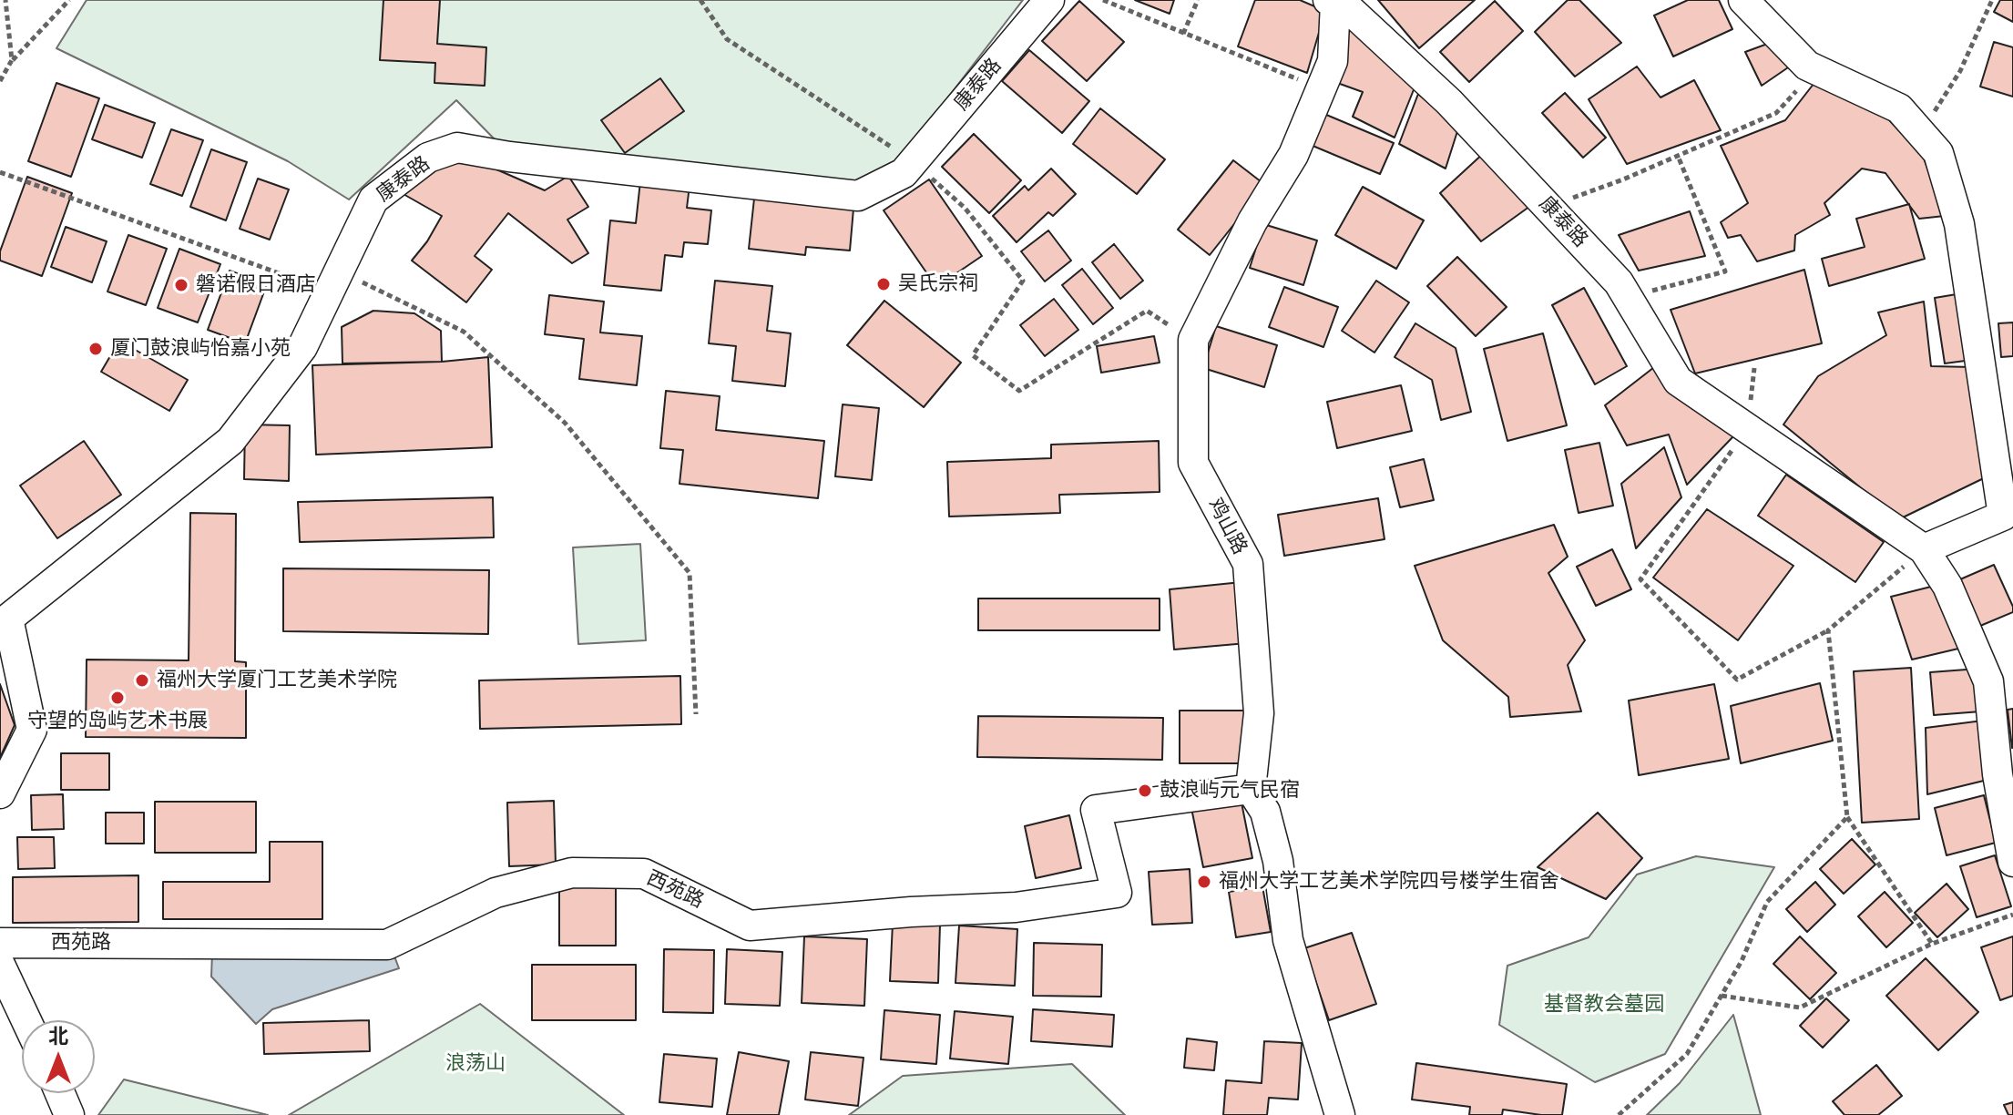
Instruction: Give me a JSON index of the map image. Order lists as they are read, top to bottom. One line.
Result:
{"streets":{"street":["康泰路","鸡山路","西苑路"]},"crossings":[["康泰路","鸡山路"],["鸡山路","西苑路"]],"parks":["基督教会墓园","浪荡山"],"places":["吴氏宗祠","磐诺假日酒店","厦门鼓浪屿怡嘉小苑","福州大学厦门工艺美术学院","守望的岛屿艺术书展","鼓浪屿元气民宿","福州大学工艺美术学院四号楼学生宿舍"],"north":"top"}
